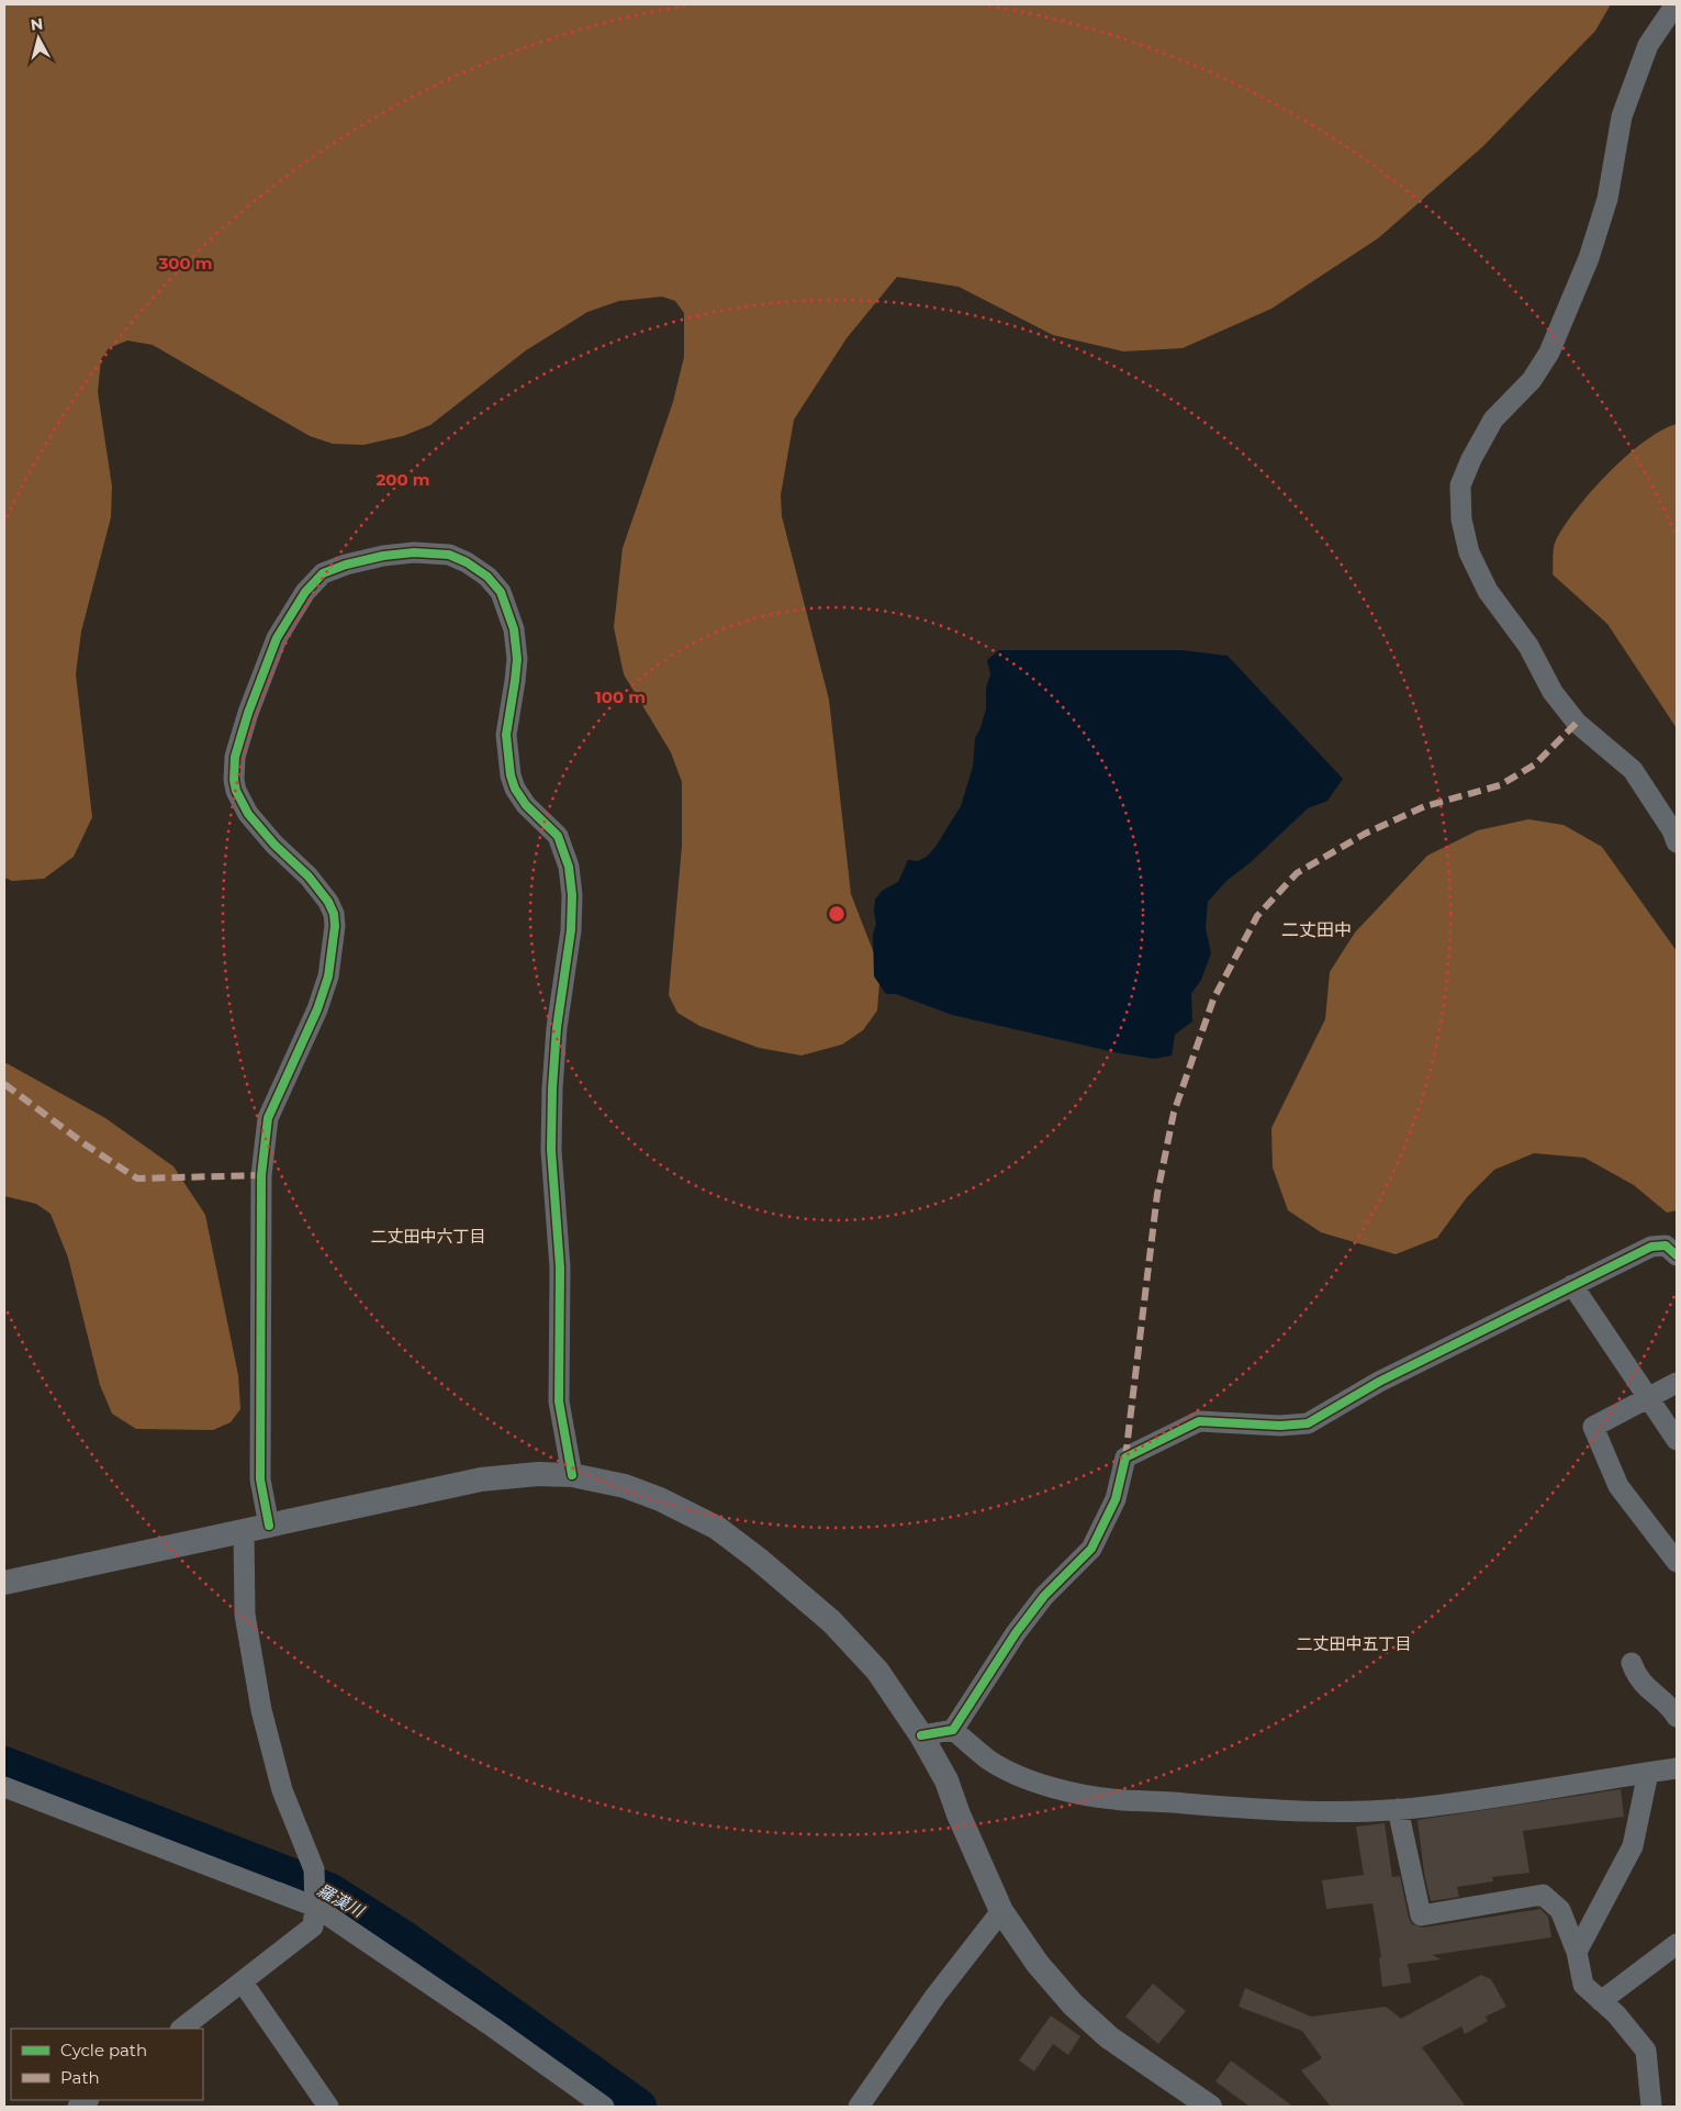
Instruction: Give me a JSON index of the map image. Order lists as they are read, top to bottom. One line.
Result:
{"districts":["二丈田中","二丈田中六丁目","二丈田中五丁目"],"water":["羅漢川"],"legend":["Cycle path","Path"],"north":"top","rings":["300 m","200 m","100 m"]}
